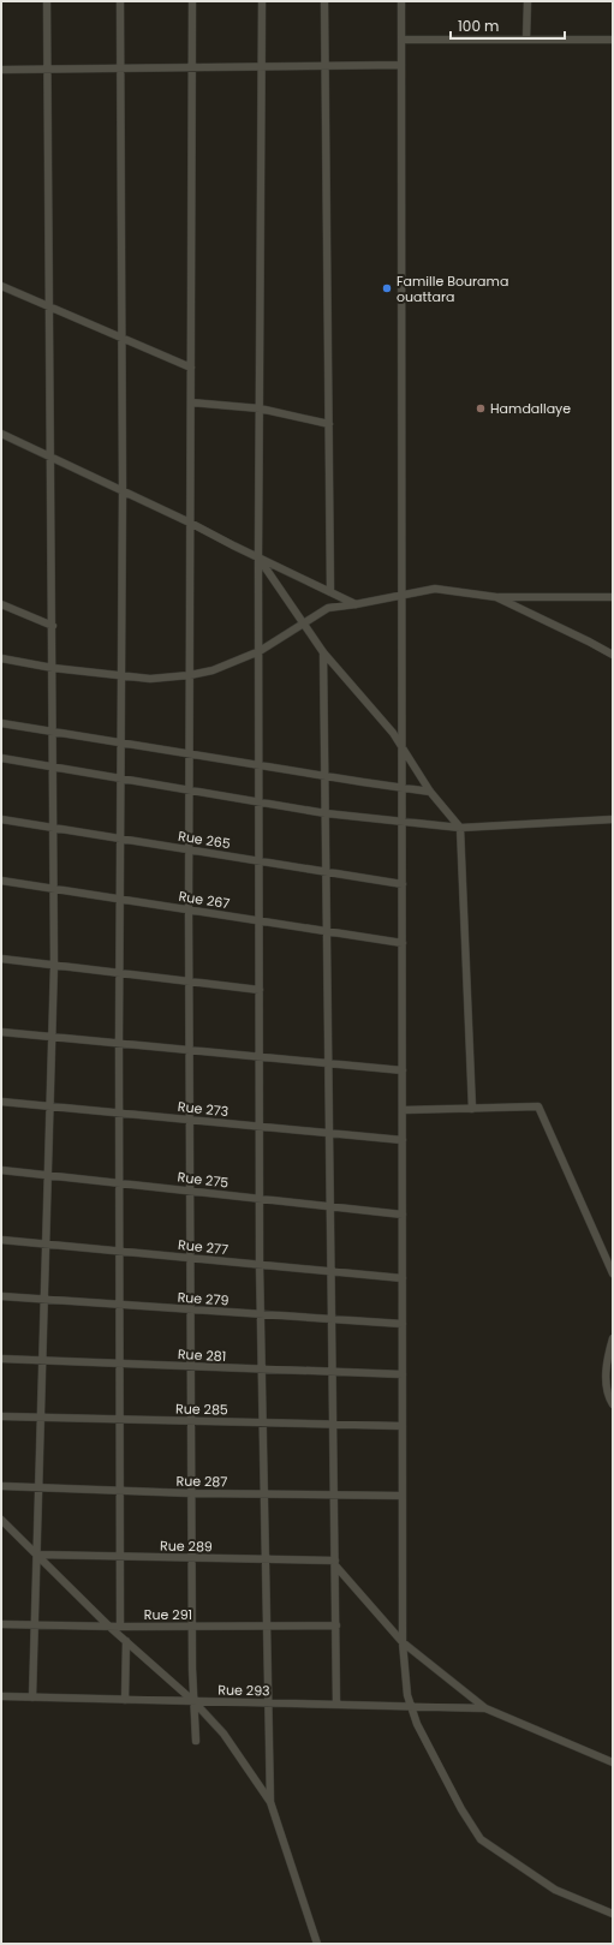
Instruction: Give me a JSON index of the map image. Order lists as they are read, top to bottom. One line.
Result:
{"streets":{"street":["Rue 265","Rue 267","Rue 273","Rue 275","Rue 277","Rue 279","Rue 281","Rue 285","Rue 287","Rue 289","Rue 291","Rue 293"]},"places":["Famille Bourama ouattara","Hamdallaye"],"scale_bar":"100 m"}
